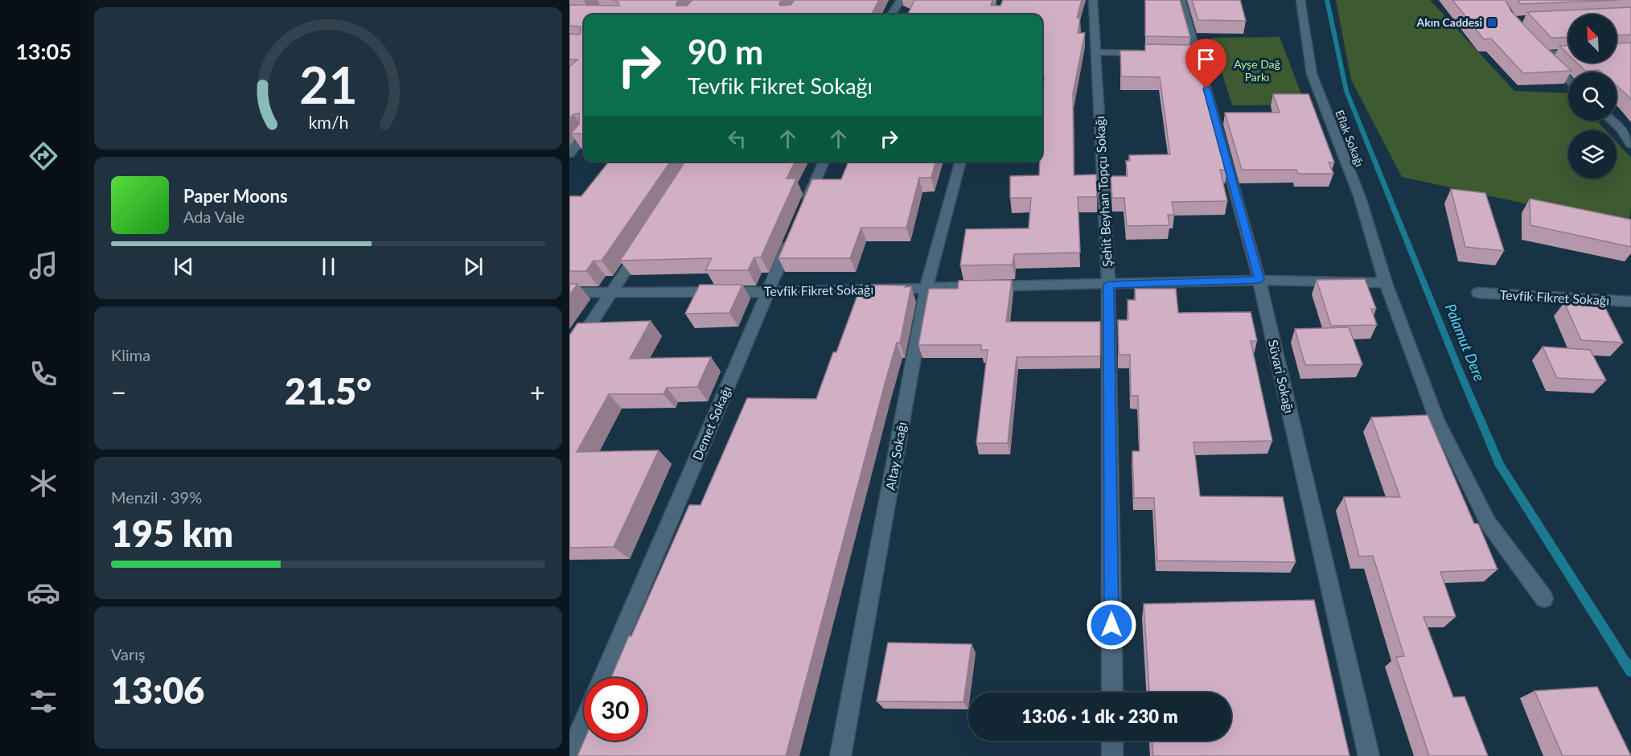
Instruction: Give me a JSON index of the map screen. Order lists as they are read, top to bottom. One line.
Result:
{"streets":{"street":["Eflak Sokağı","Şehit Beyhan Topçu Sokağı","Tevfik Fikret Sokağı","Süvari Sokağı","Demet Sokağı","Altay Sokağı"]},"crossings":[["Eflak Sokağı","Tevfik Fikret Sokağı"],["Şehit Beyhan Topçu Sokağı","Tevfik Fikret Sokağı"],["Tevfik Fikret Sokağı","Süvari Sokağı"],["Tevfik Fikret Sokağı","Demet Sokağı"],["Tevfik Fikret Sokağı","Altay Sokağı"]],"water":["Palamut Dere"],"parks":["Ayşe Dağ Parkı"],"places":{"transit":["Akın Caddesi"]},"north":"top left","page":{"tabs":"13:05","turn":["90 m","Tevfik Fikret Sokağı"],"song":["Paper Moons","Ada Vale"],"tile":["Klima",["Menzil · 39%","195 km"],["Varış","13:06"]],"heat":["−","21.5°","+"],"limit":"30","trip":"13:06 · 1 dk · 230 m","gauge":["21","km/h"]}}
